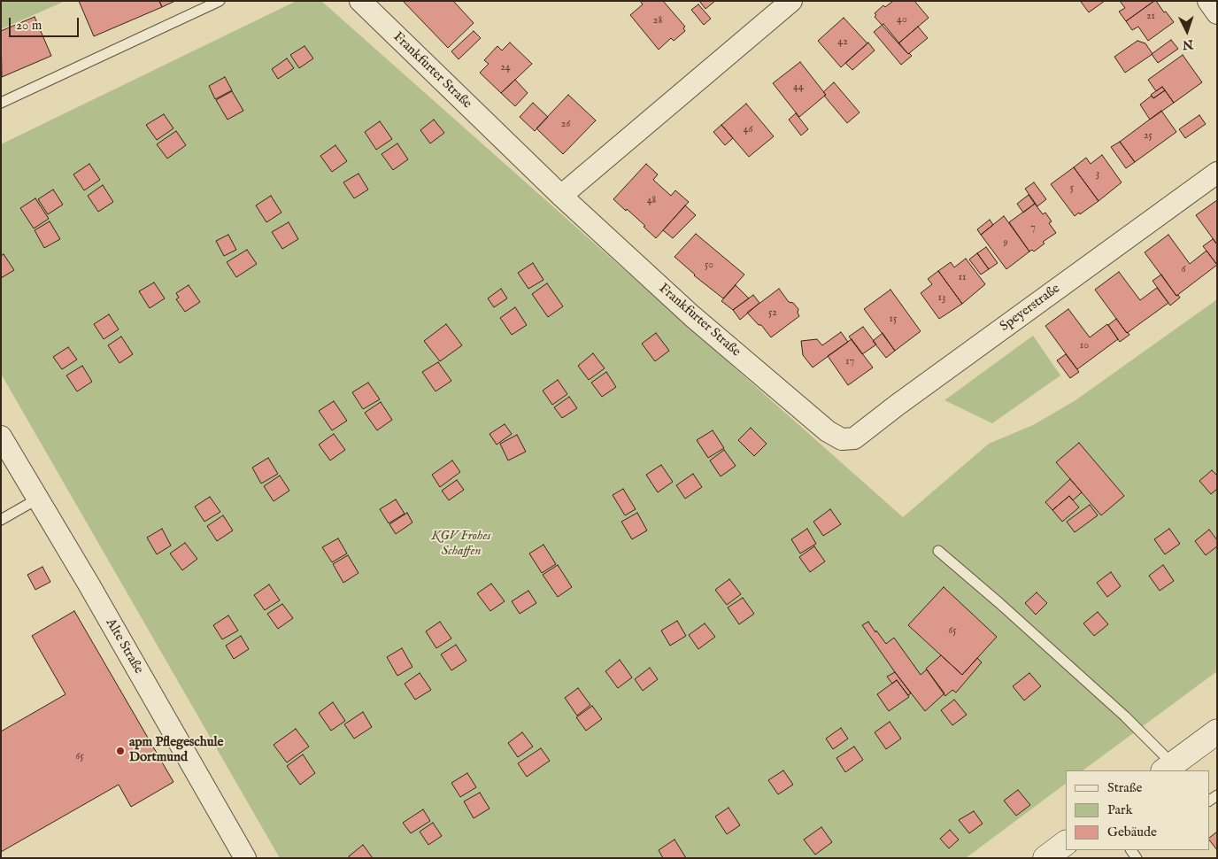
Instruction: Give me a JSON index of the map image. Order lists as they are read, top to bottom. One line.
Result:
{"streets":{"street":["Frankfurter Straße","Speyerstraße","Alte Straße"]},"crossings":[["Frankfurter Straße","Speyerstraße"]],"parks":["KGV Frohes Schaffen"],"places":["apm Pflegeschule Dortmund"],"house_numbers":["21","40","28","42","24","44","26","46","25","3","5","48","7","9","50","6","11","13","52","15","10","17","65","65"],"legend":["Straße","Park","Gebäude"],"scale_bar":"20 m","north":"bottom"}
